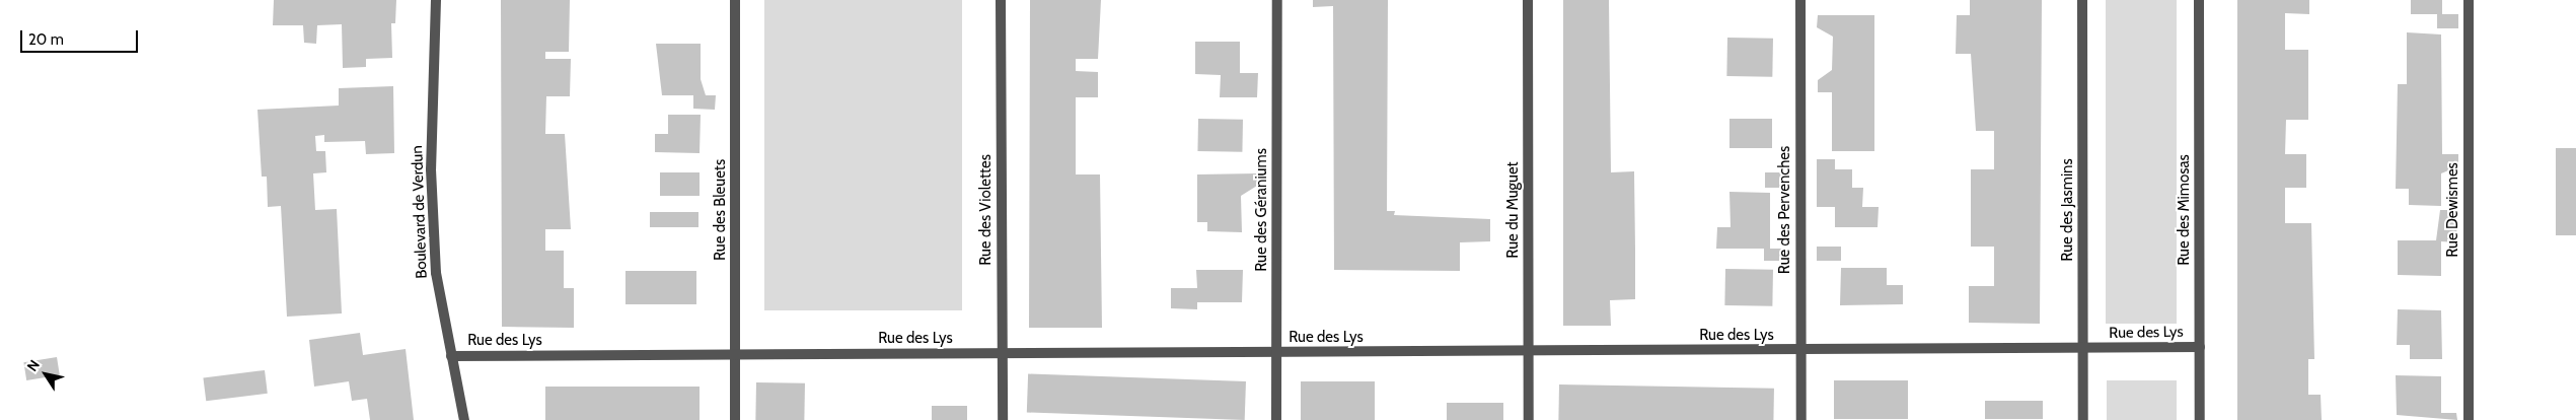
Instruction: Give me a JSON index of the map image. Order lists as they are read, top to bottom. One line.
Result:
{"streets":{"street":["Rue des Bleuets","Rue des Violettes","Rue des Géraniums","Rue du Muguet","Rue des Pervenches","Rue des Jasmins","Rue des Mimosas","Rue Dewismes","Boulevard de Verdun","Rue des Lys"]},"crossings":[["Rue des Bleuets","Rue des Lys"],["Rue des Violettes","Rue des Lys"],["Rue des Géraniums","Rue des Lys"],["Rue du Muguet","Rue des Lys"],["Rue des Pervenches","Rue des Lys"],["Rue des Jasmins","Rue des Lys"],["Rue des Mimosas","Rue des Lys"],["Boulevard de Verdun","Rue des Lys"]],"scale_bar":"20 m","north":"top left"}
